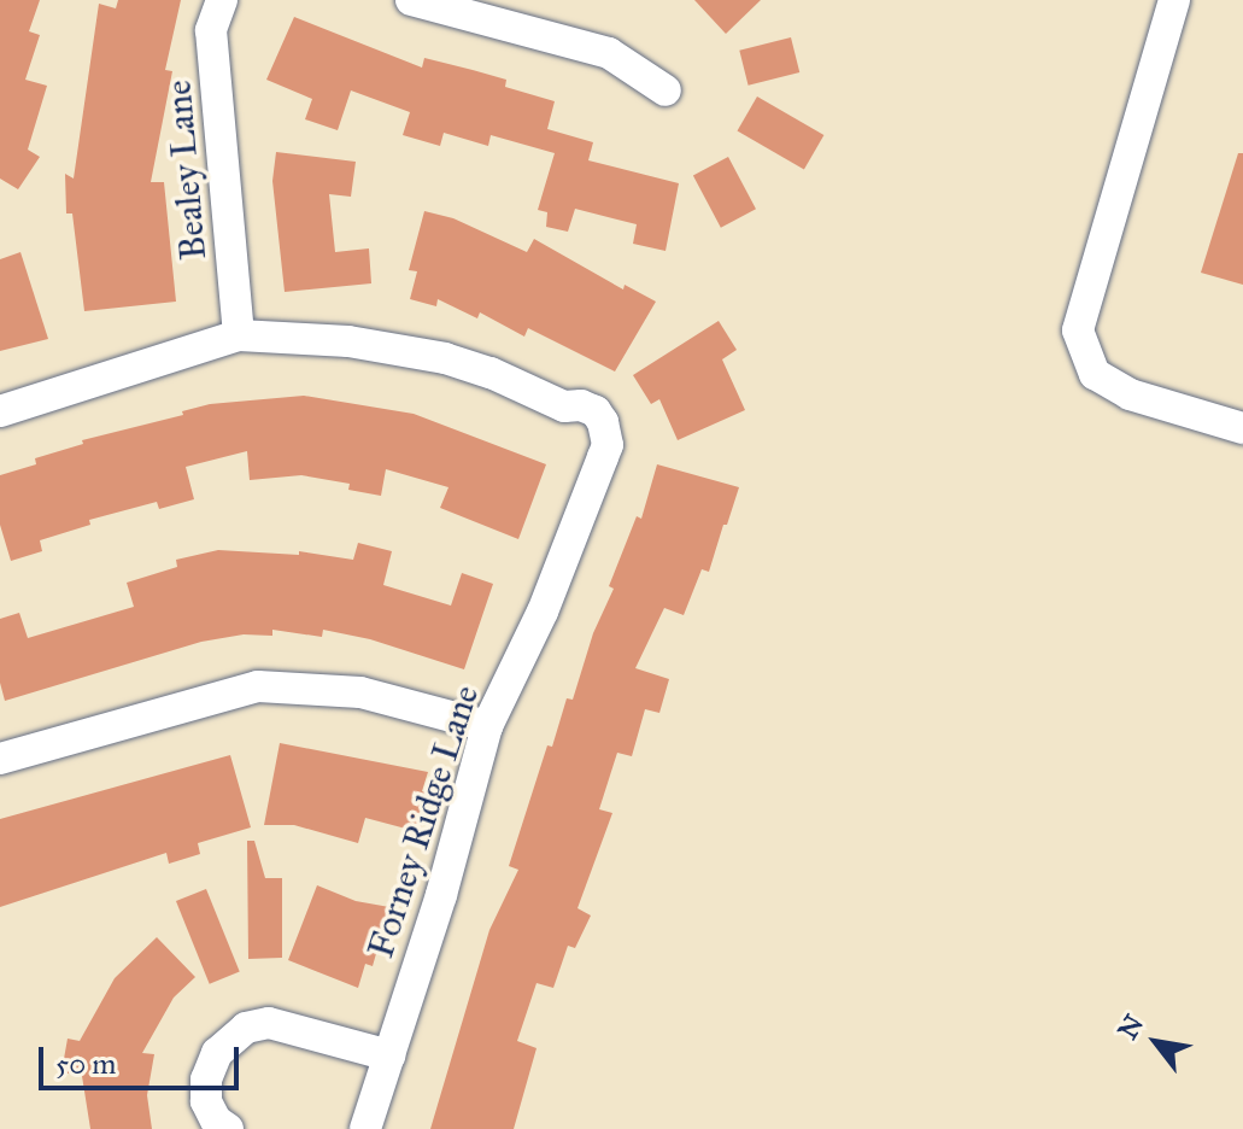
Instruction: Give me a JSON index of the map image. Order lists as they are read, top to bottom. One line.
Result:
{"streets":{"street":["Bealey Lane","Forney Ridge Lane"]},"crossings":[["Bealey Lane","Forney Ridge Lane"]],"scale_bar":"50 m","north":"top left"}
